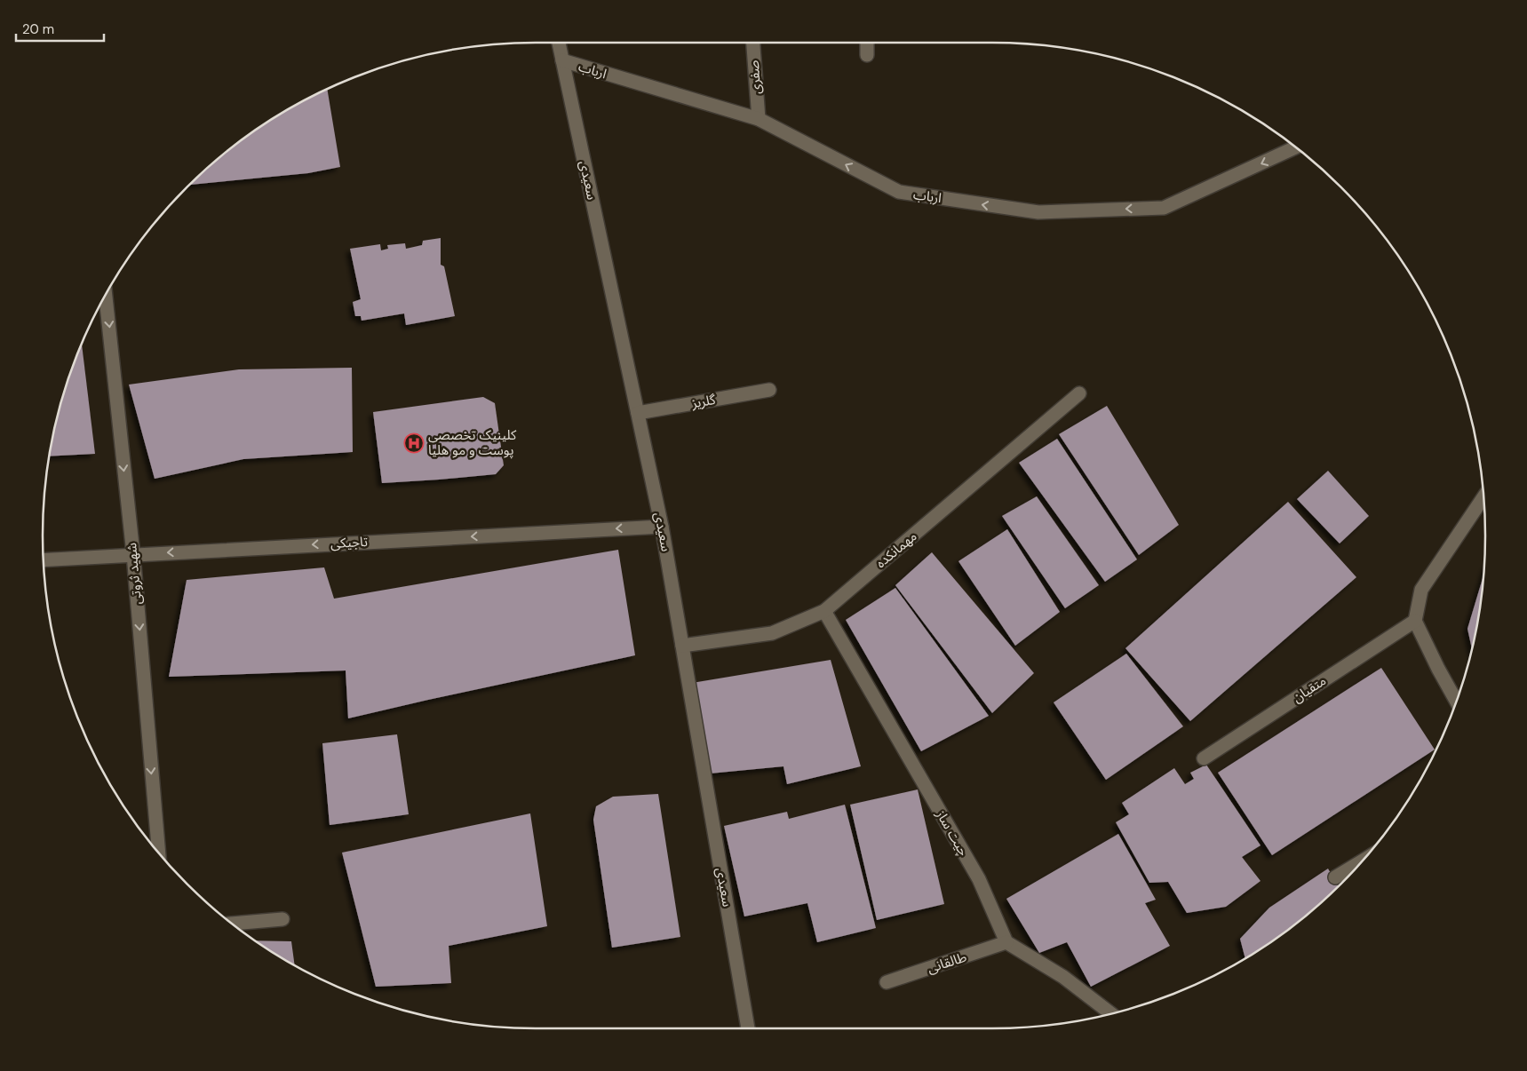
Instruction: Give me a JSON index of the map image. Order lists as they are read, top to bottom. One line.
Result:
{"streets":{"street":["ارباب","صفری","سعیدی","گلریز","تاجیکی","مهمانکده","شهید ثروتی","متقیان","چیت ساز","طالقانی"]},"crossings":[["ارباب","صفری"],["ارباب","سعیدی"],["سعیدی","گلریز"],["سعیدی","تاجیکی"],["سعیدی","مهمانکده"],["تاجیکی","شهید ثروتی"],["مهمانکده","چیت ساز"],["چیت ساز","طالقانی"]],"one_way":["ارباب","تاجیکی","شهید ثروتی"],"places":{"hospital":["کلینیک تخصصی پوست و مو هلیا"]},"scale_bar":"20 m"}
